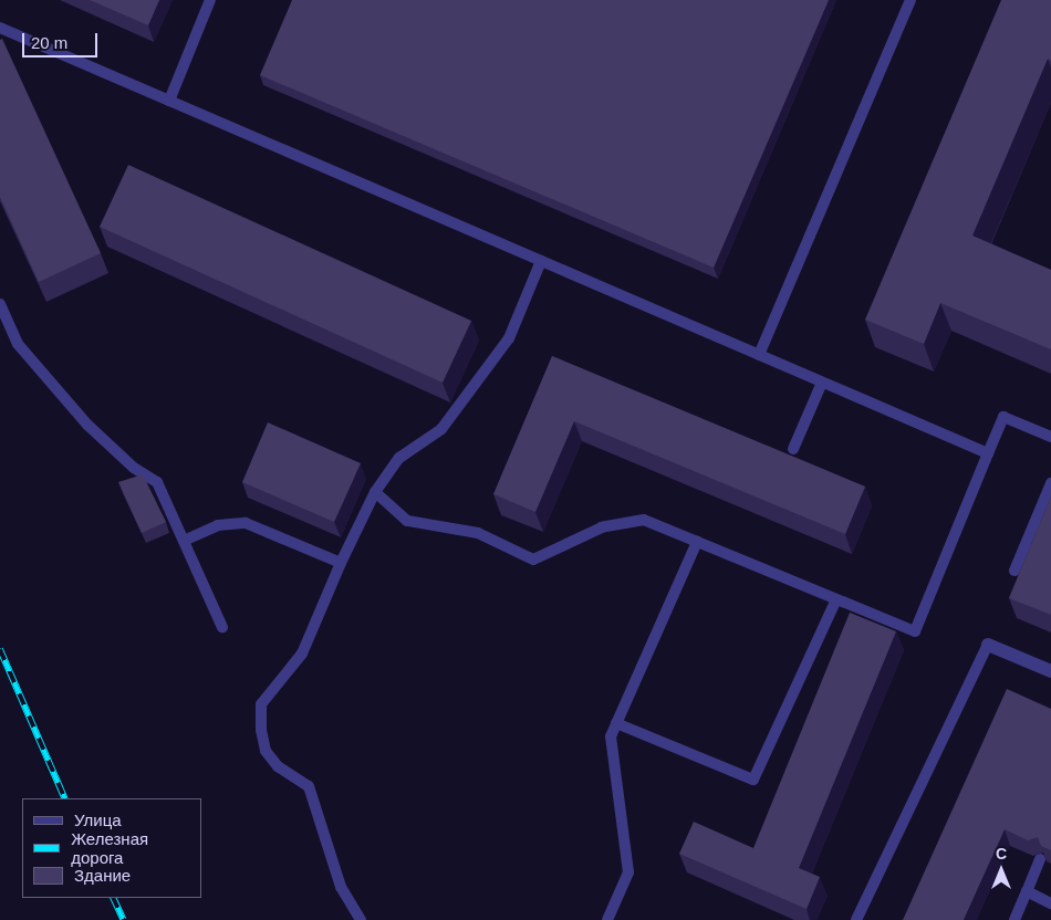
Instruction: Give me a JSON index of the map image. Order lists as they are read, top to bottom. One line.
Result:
{"legend":["Улица","Железная дорога","Здание"],"scale_bar":"20 m","north":"top"}
